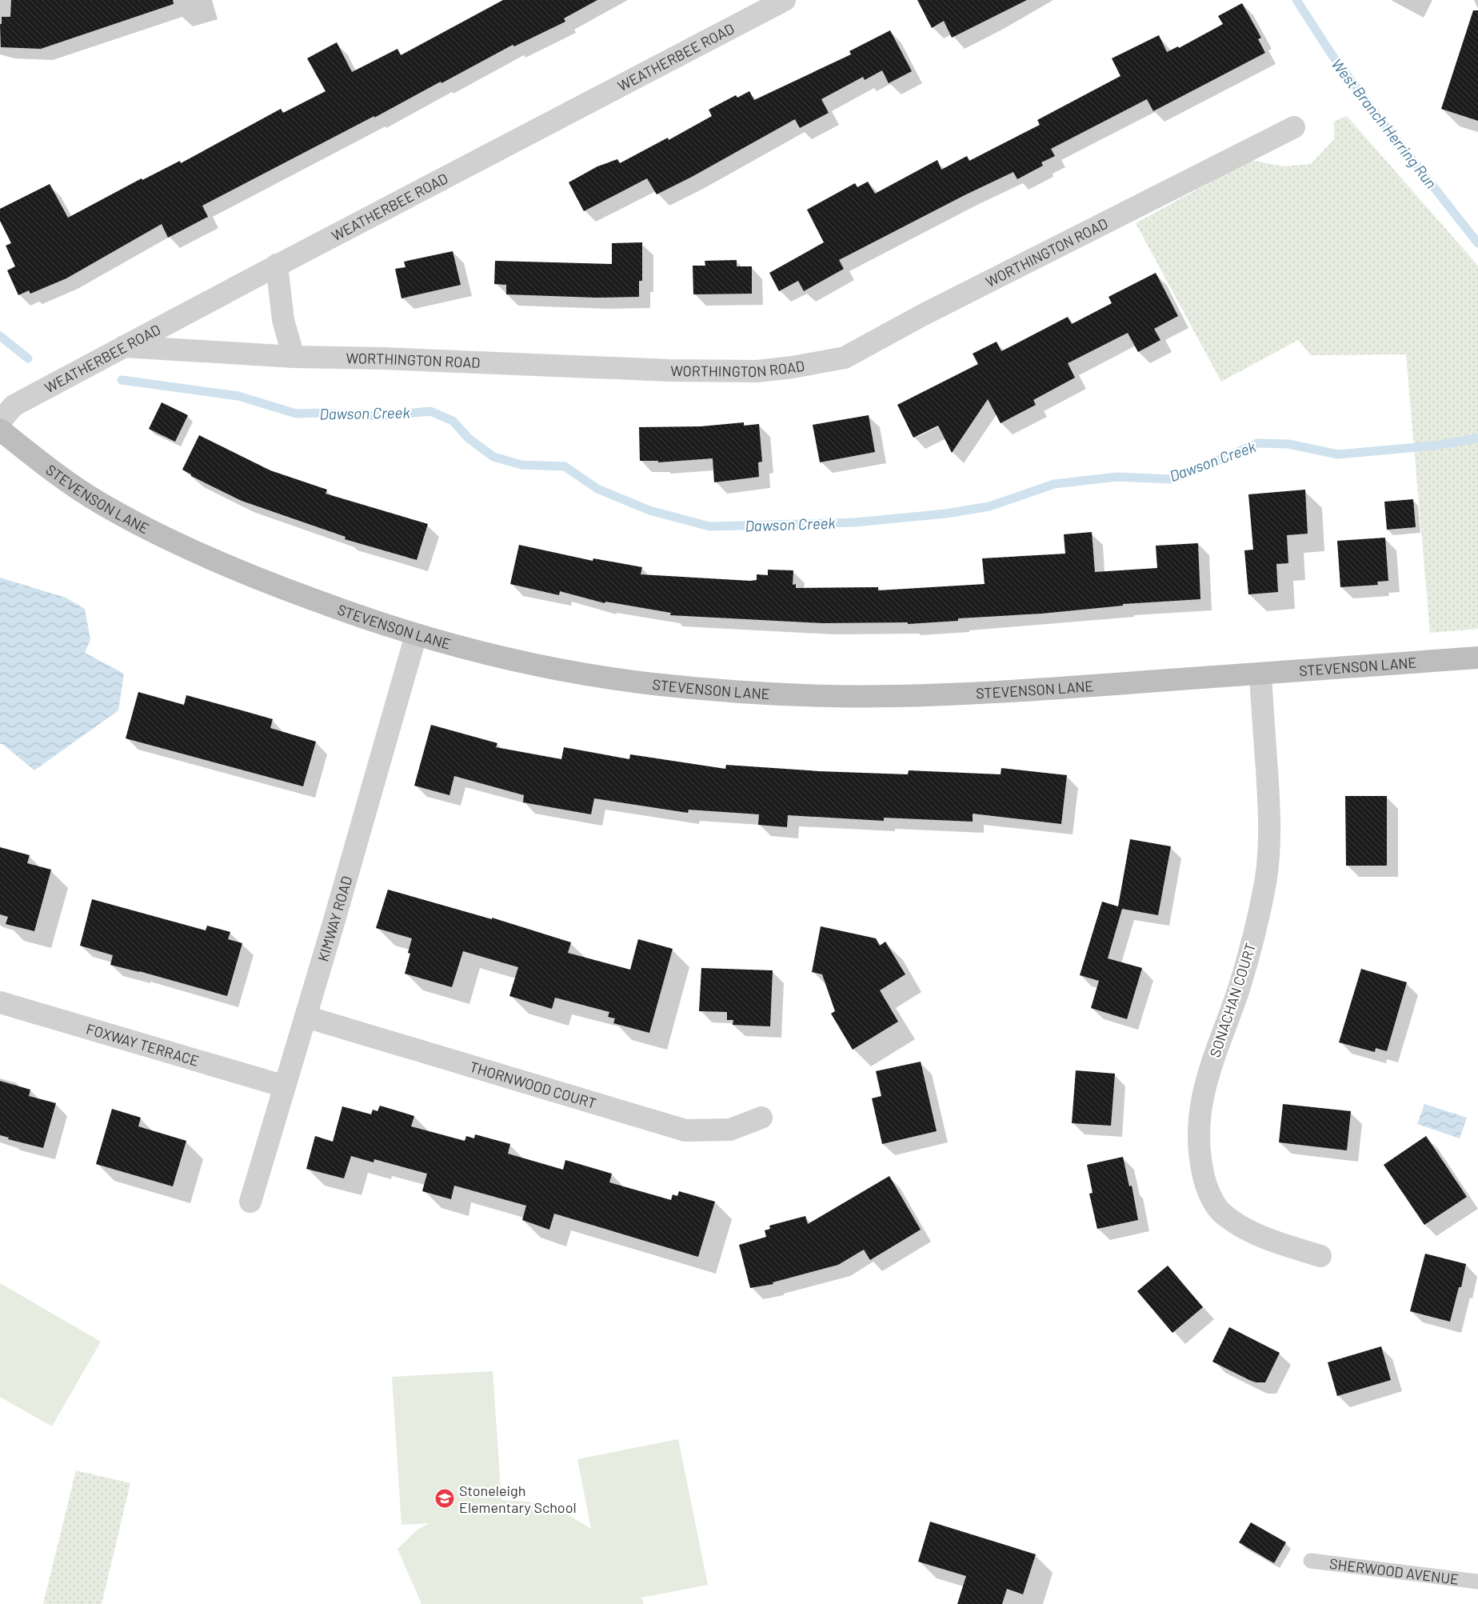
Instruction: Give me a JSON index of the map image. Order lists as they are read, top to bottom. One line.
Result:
{"streets":{"street":["WEATHERBEE ROAD","WORTHINGTON ROAD","STEVENSON LANE","KIMWAY ROAD","SONACHAN COURT","FOXWAY TERRACE","THORNWOOD COURT"],"lane":["SHERWOOD AVENUE"]},"crossings":[["WEATHERBEE ROAD","WORTHINGTON ROAD"],["STEVENSON LANE","KIMWAY ROAD"],["STEVENSON LANE","SONACHAN COURT"],["KIMWAY ROAD","FOXWAY TERRACE"],["KIMWAY ROAD","THORNWOOD COURT"]],"water":["West Branch Herring Run","Dawson Creek"],"places":{"school or university":["Stoneleigh Elementary School"]}}
